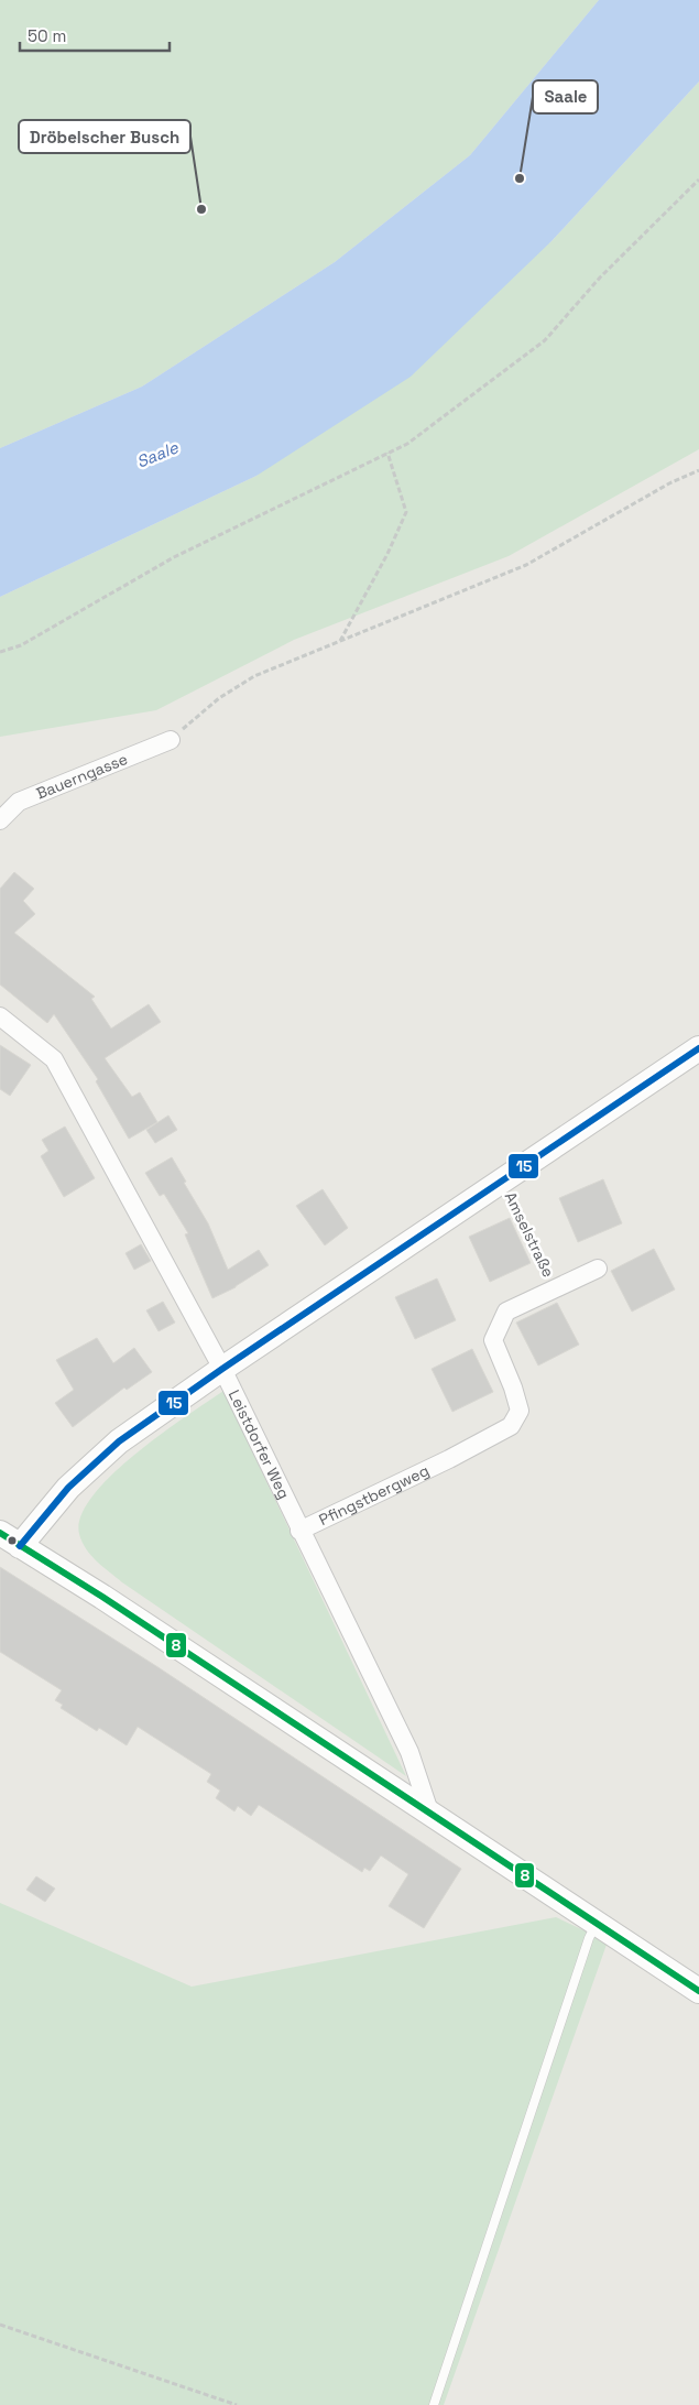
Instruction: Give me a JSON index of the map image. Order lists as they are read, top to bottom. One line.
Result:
{"streets":{"street":["Bauerngasse","Amselstraße","Leistdorfer Weg","Pfingstbergweg"]},"crossings":[["Amselstraße","Pfingstbergweg"],["Leistdorfer Weg","Pfingstbergweg"]],"water":["Saale"],"places":["Saale","Dröbelscher Busch"],"lines":["transit line 15","transit line 8"],"scale_bar":"50 m"}
